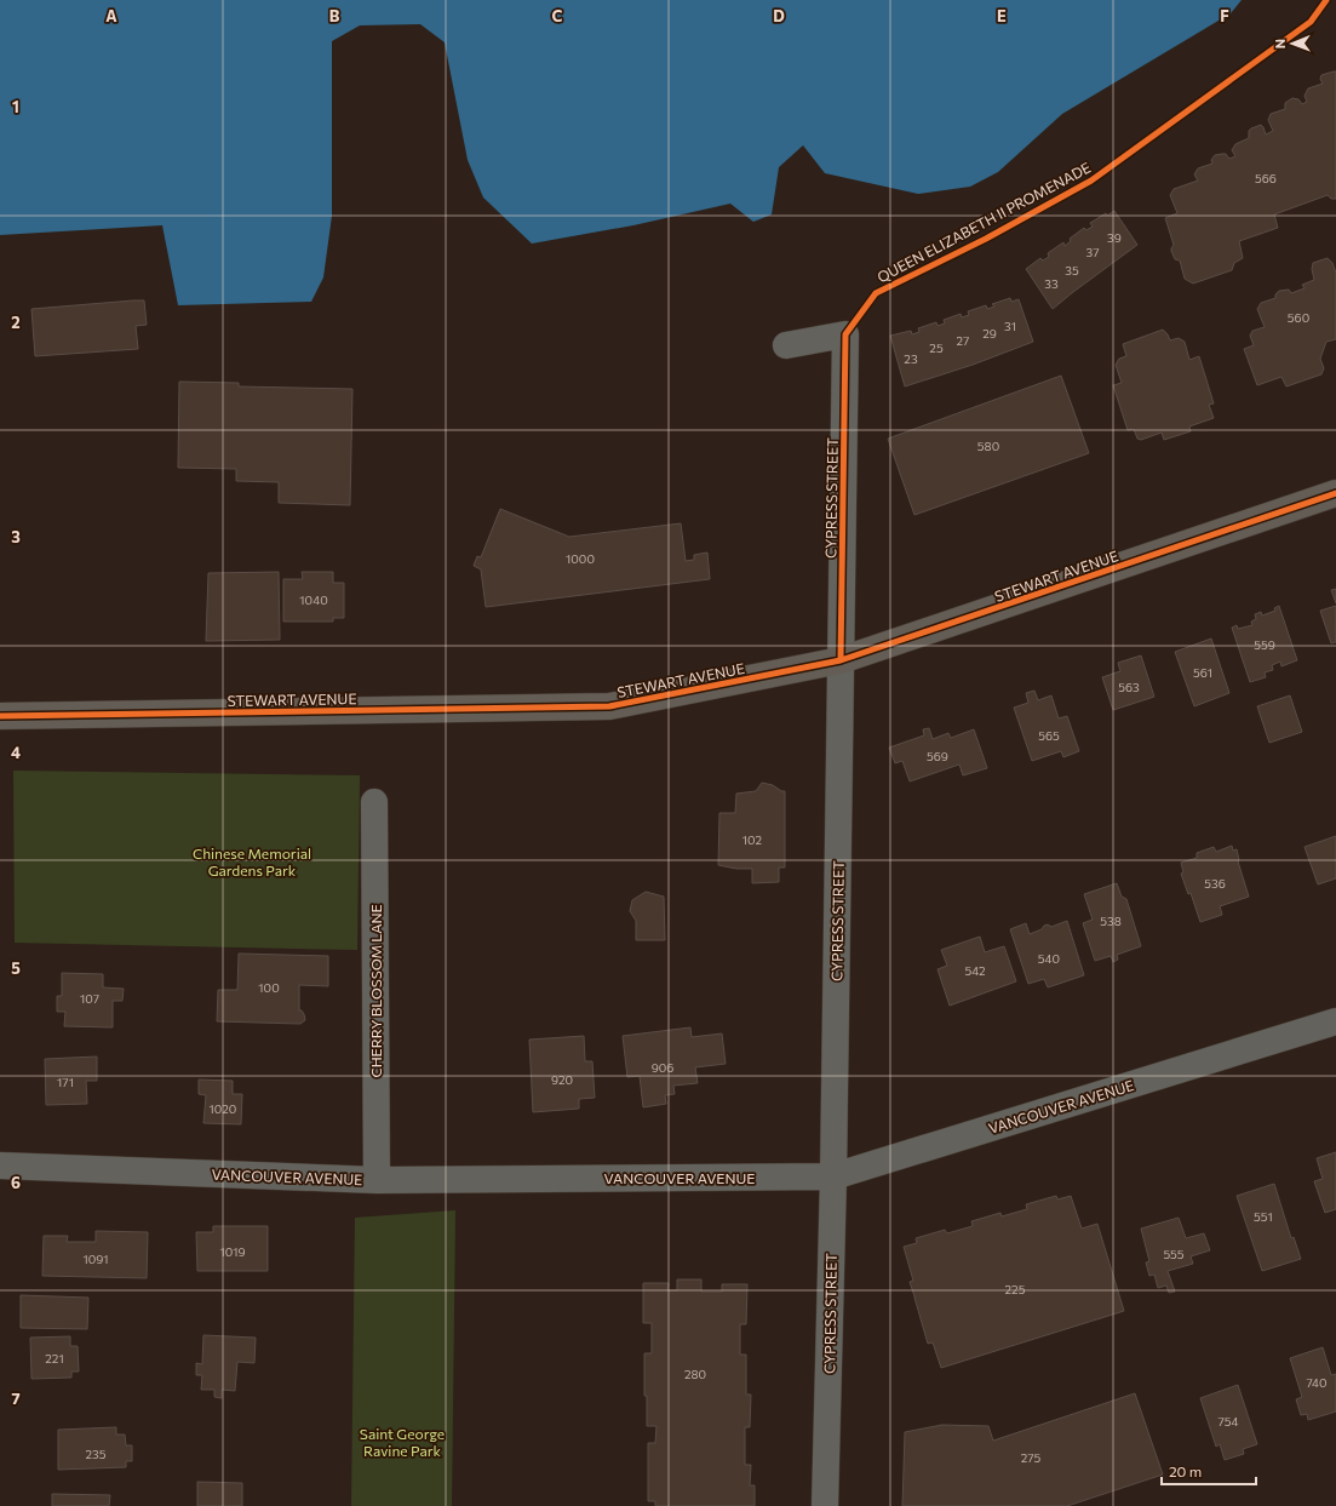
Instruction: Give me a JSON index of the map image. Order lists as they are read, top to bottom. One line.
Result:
{"streets":{"highway":["STEWART AVENUE"],"street":["CYPRESS STREET","CHERRY BLOSSOM LANE","VANCOUVER AVENUE"],"cycle path":["QUEEN ELIZABETH II PROMENADE"]},"crossings":[["CYPRESS STREET","STEWART AVENUE"],["CYPRESS STREET","VANCOUVER AVENUE"],["CHERRY BLOSSOM LANE","VANCOUVER AVENUE"]],"parks":["Chinese Memorial Gardens Park","Saint George Ravine Park"],"house_numbers":["566","39","37","35","33","560","31","29","27","25","23","580","1000","1040","559","561","563","565","569","102","536","538","540","542","100","107","906","920","171","1020","551","1019","555","1091","225","221","280","740","754","235","275"],"scale_bar":"20 m","north":"left","grid":{"columns":["A","B","C","D","E","F"],"rows":["1","2","3","4","5","6","7"]}}
